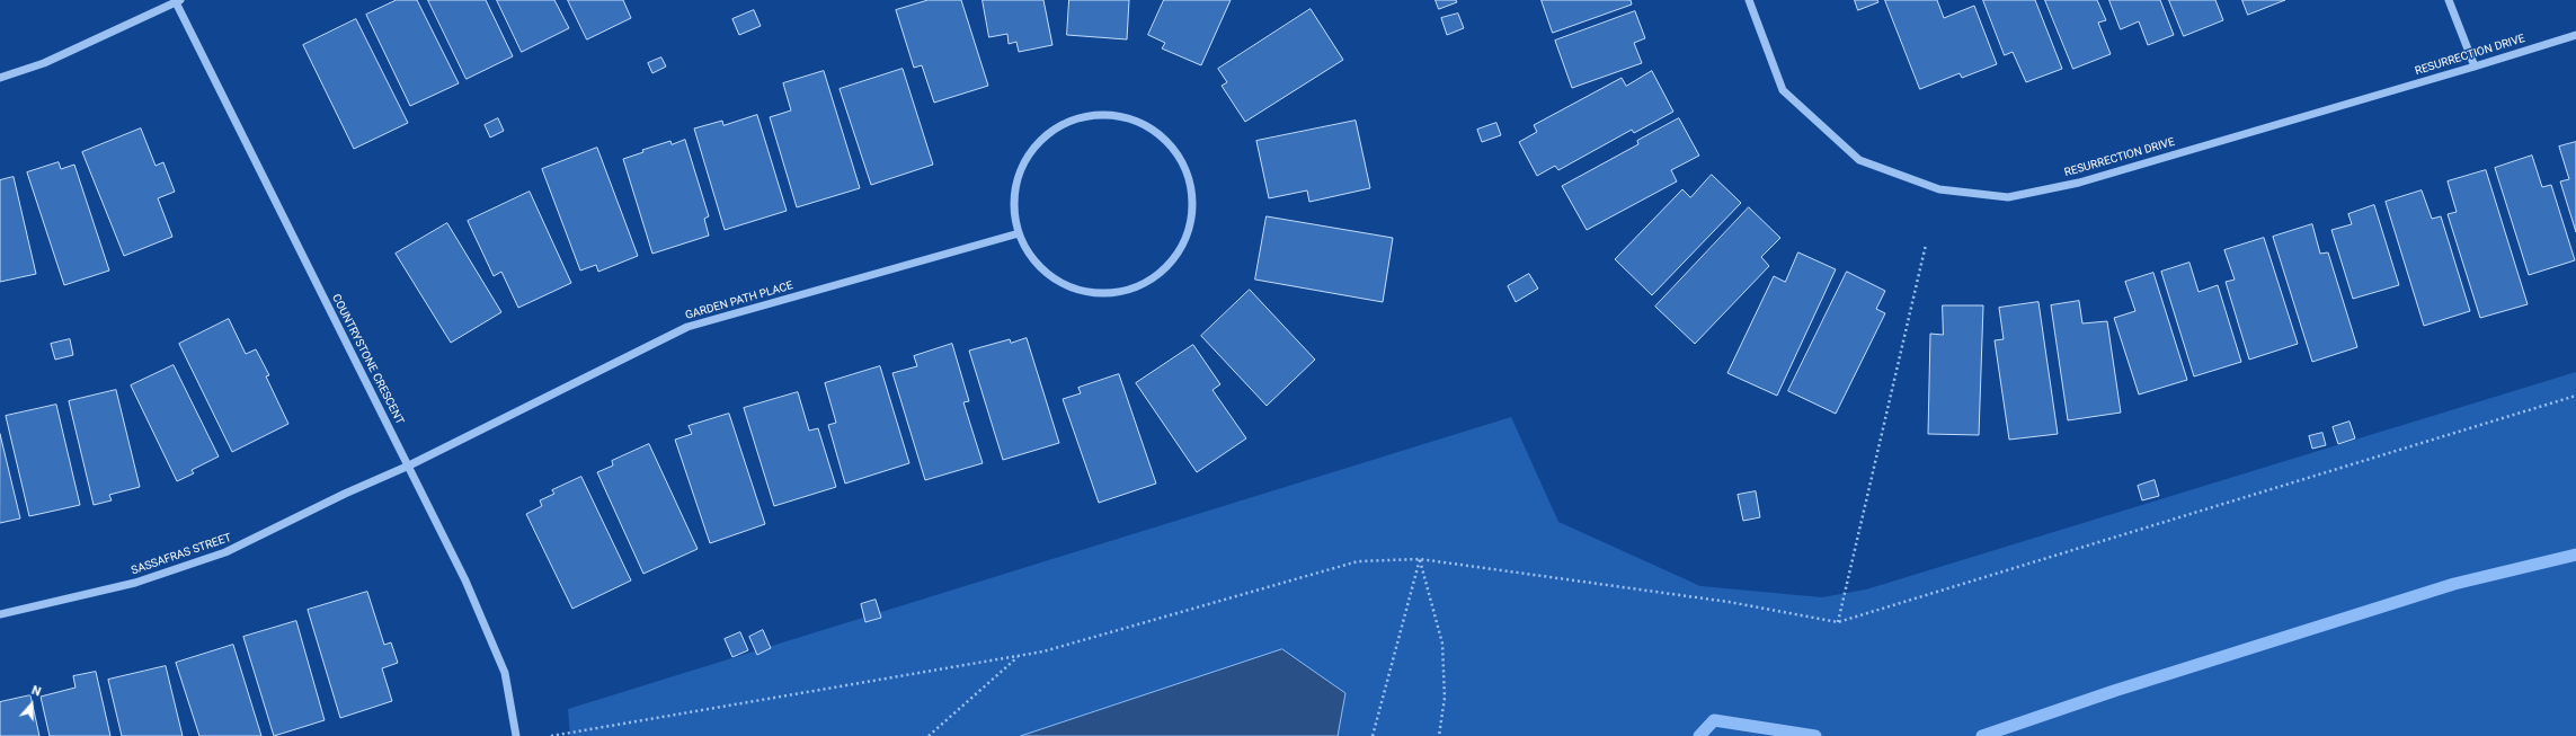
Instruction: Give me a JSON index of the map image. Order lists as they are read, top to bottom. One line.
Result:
{"streets":{"street":["RESURRECTION DRIVE","GARDEN PATH PLACE","COUNTRYSTONE CRESCENT","SASSAFRAS STREET"]},"crossings":[["GARDEN PATH PLACE","COUNTRYSTONE CRESCENT"],["GARDEN PATH PLACE","SASSAFRAS STREET"],["COUNTRYSTONE CRESCENT","SASSAFRAS STREET"]],"north":"top"}
